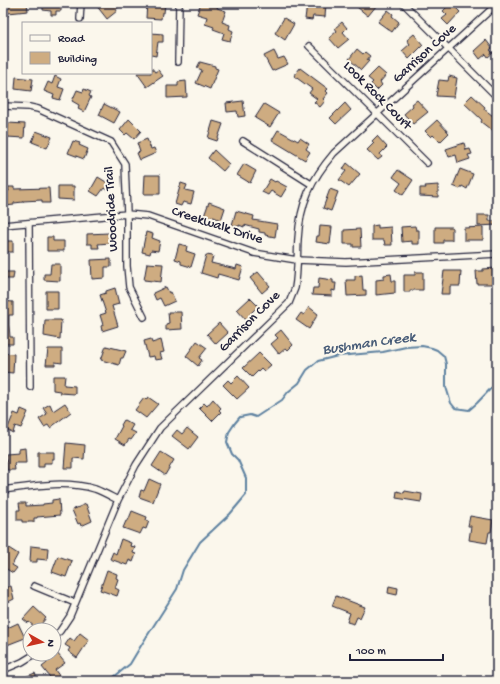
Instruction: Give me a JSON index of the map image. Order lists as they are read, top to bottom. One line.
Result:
{"streets":{"street":["Garrison Cove","Look Rock Court","Woodride Trail","Creekwalk Drive"]},"crossings":[["Garrison Cove","Look Rock Court"],["Garrison Cove","Creekwalk Drive"],["Woodride Trail","Creekwalk Drive"]],"water":["Bushman Creek"],"legend":["Road","Building"],"scale_bar":"100 m","north":"right"}
